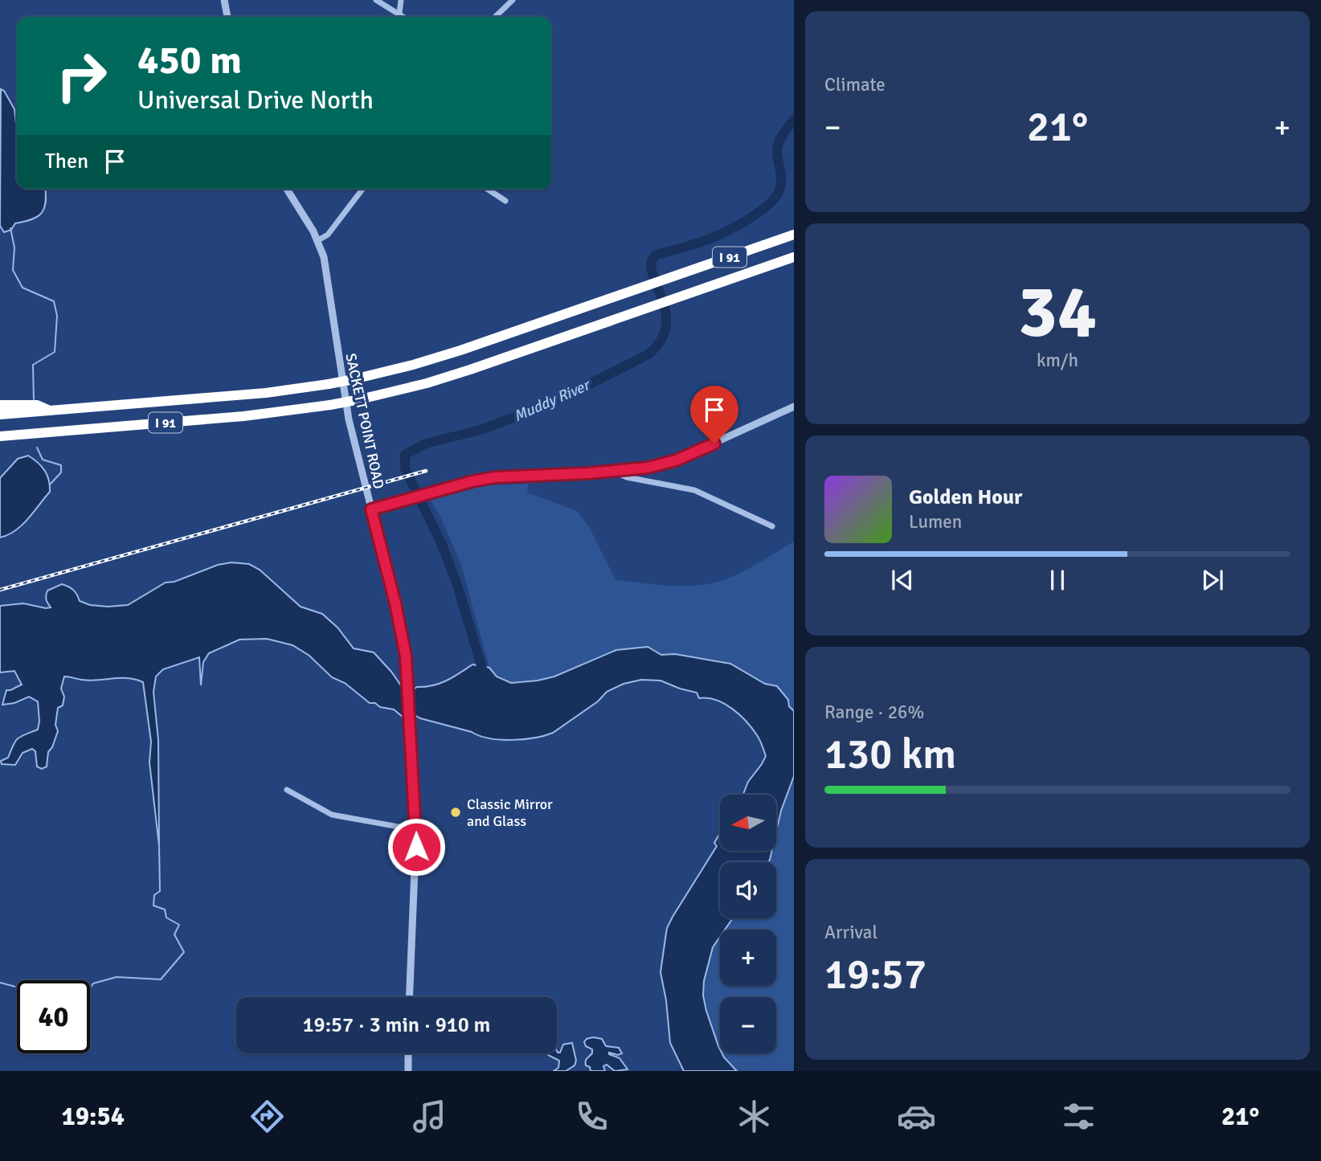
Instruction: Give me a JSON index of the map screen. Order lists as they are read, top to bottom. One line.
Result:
{"streets":{"highway":["I 91"],"street":["SACKETT POINT ROAD"]},"water":["Muddy River"],"places":["Classic Mirror and Glass"],"north":"left","page":{"tile":["Climate",["34","km/h"],["Range · 26%","130 km"],["Arrival","19:57"]],"turn":["450 m","Universal Drive North"],"heat":["−","21°","+"],"then":"Then","song":["Golden Hour","Lumen"],"map_buttons":["+","−"],"limit":"40","trip":"19:57 · 3 min · 910 m","tabs":["19:54","21°"]}}
